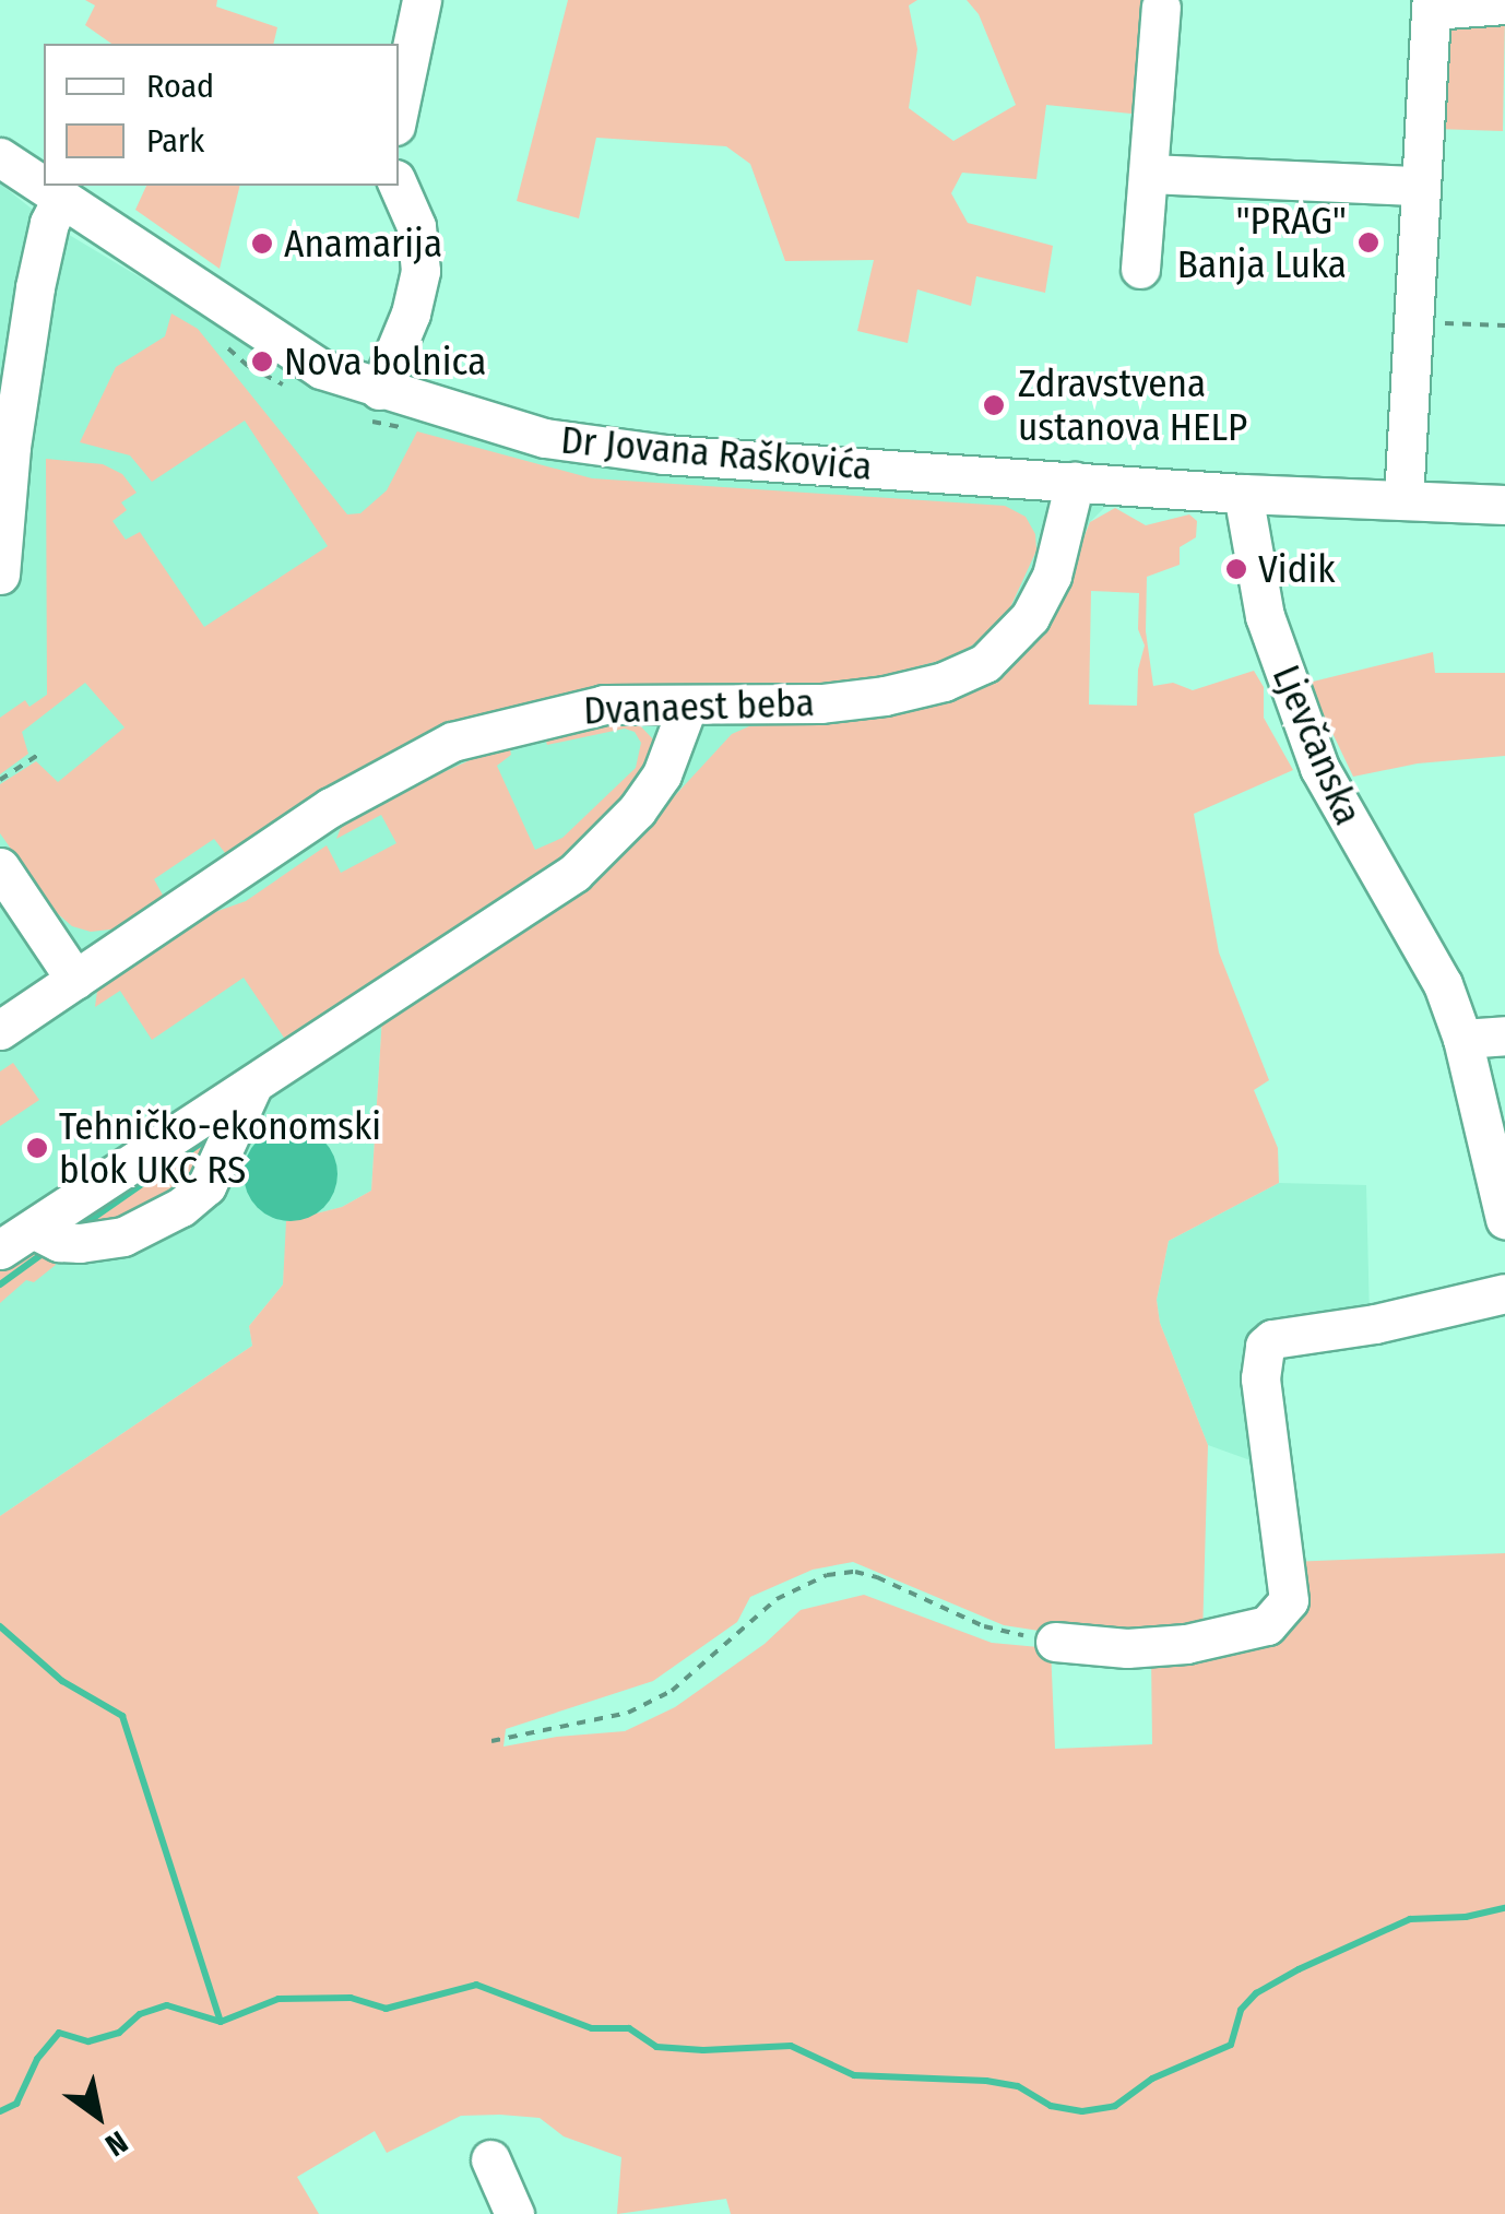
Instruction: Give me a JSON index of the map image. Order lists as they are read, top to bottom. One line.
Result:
{"streets":{"street":["Dr Jovana Raškovića","Dvanaest beba","Ljevčanska"]},"crossings":[["Dr Jovana Raškovića","Dvanaest beba"],["Dr Jovana Raškovića","Ljevčanska"]],"places":["\"PRAG\" Banja Luka","Anamarija","Nova bolnica","Zdravstvena ustanova HELP","Vidik","Tehničko-ekonomski blok UKC RS"],"legend":["Road","Park"],"north":"bottom right"}
